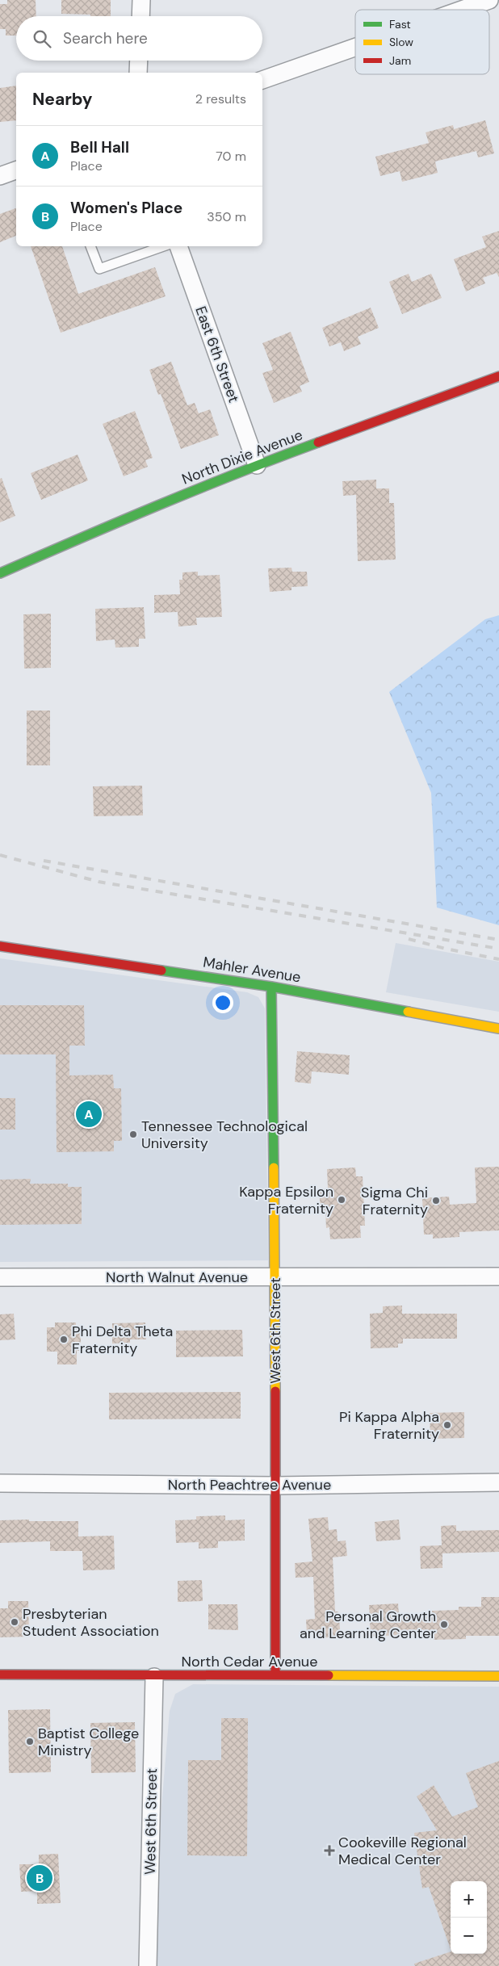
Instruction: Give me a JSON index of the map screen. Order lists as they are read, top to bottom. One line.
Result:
{"streets":{"street":["East 6th Street","North Dixie Avenue","Mahler Avenue","North Walnut Avenue","West 6th Street","North Peachtree Avenue","North Cedar Avenue"]},"crossings":[["East 6th Street","North Dixie Avenue"],["Mahler Avenue","West 6th Street"],["North Walnut Avenue","West 6th Street"],["West 6th Street","North Peachtree Avenue"],["West 6th Street","North Cedar Avenue"]],"places":{"other":["Tennessee Technological University","Kappa Epsilon Fraternity","Sigma Chi Fraternity","Phi Delta Theta Fraternity","Pi Kappa Alpha Fraternity","Presbyterian Student Association","Personal Growth and Learning Center","Baptist College Ministry"],"health":["Cookeville Regional Medical Center"]},"legend":["Fast","Slow","Jam"],"page":{"search":"Search here","heading":["Nearby","2 results"],"list":[{"mark":"A","name":"Bell Hall","note":"Place","value":"70 m"},{"mark":"B","name":"Women's Place","note":"Place","value":"350 m"}],"pins":["A","B"],"map_buttons":["+","−"]}}
